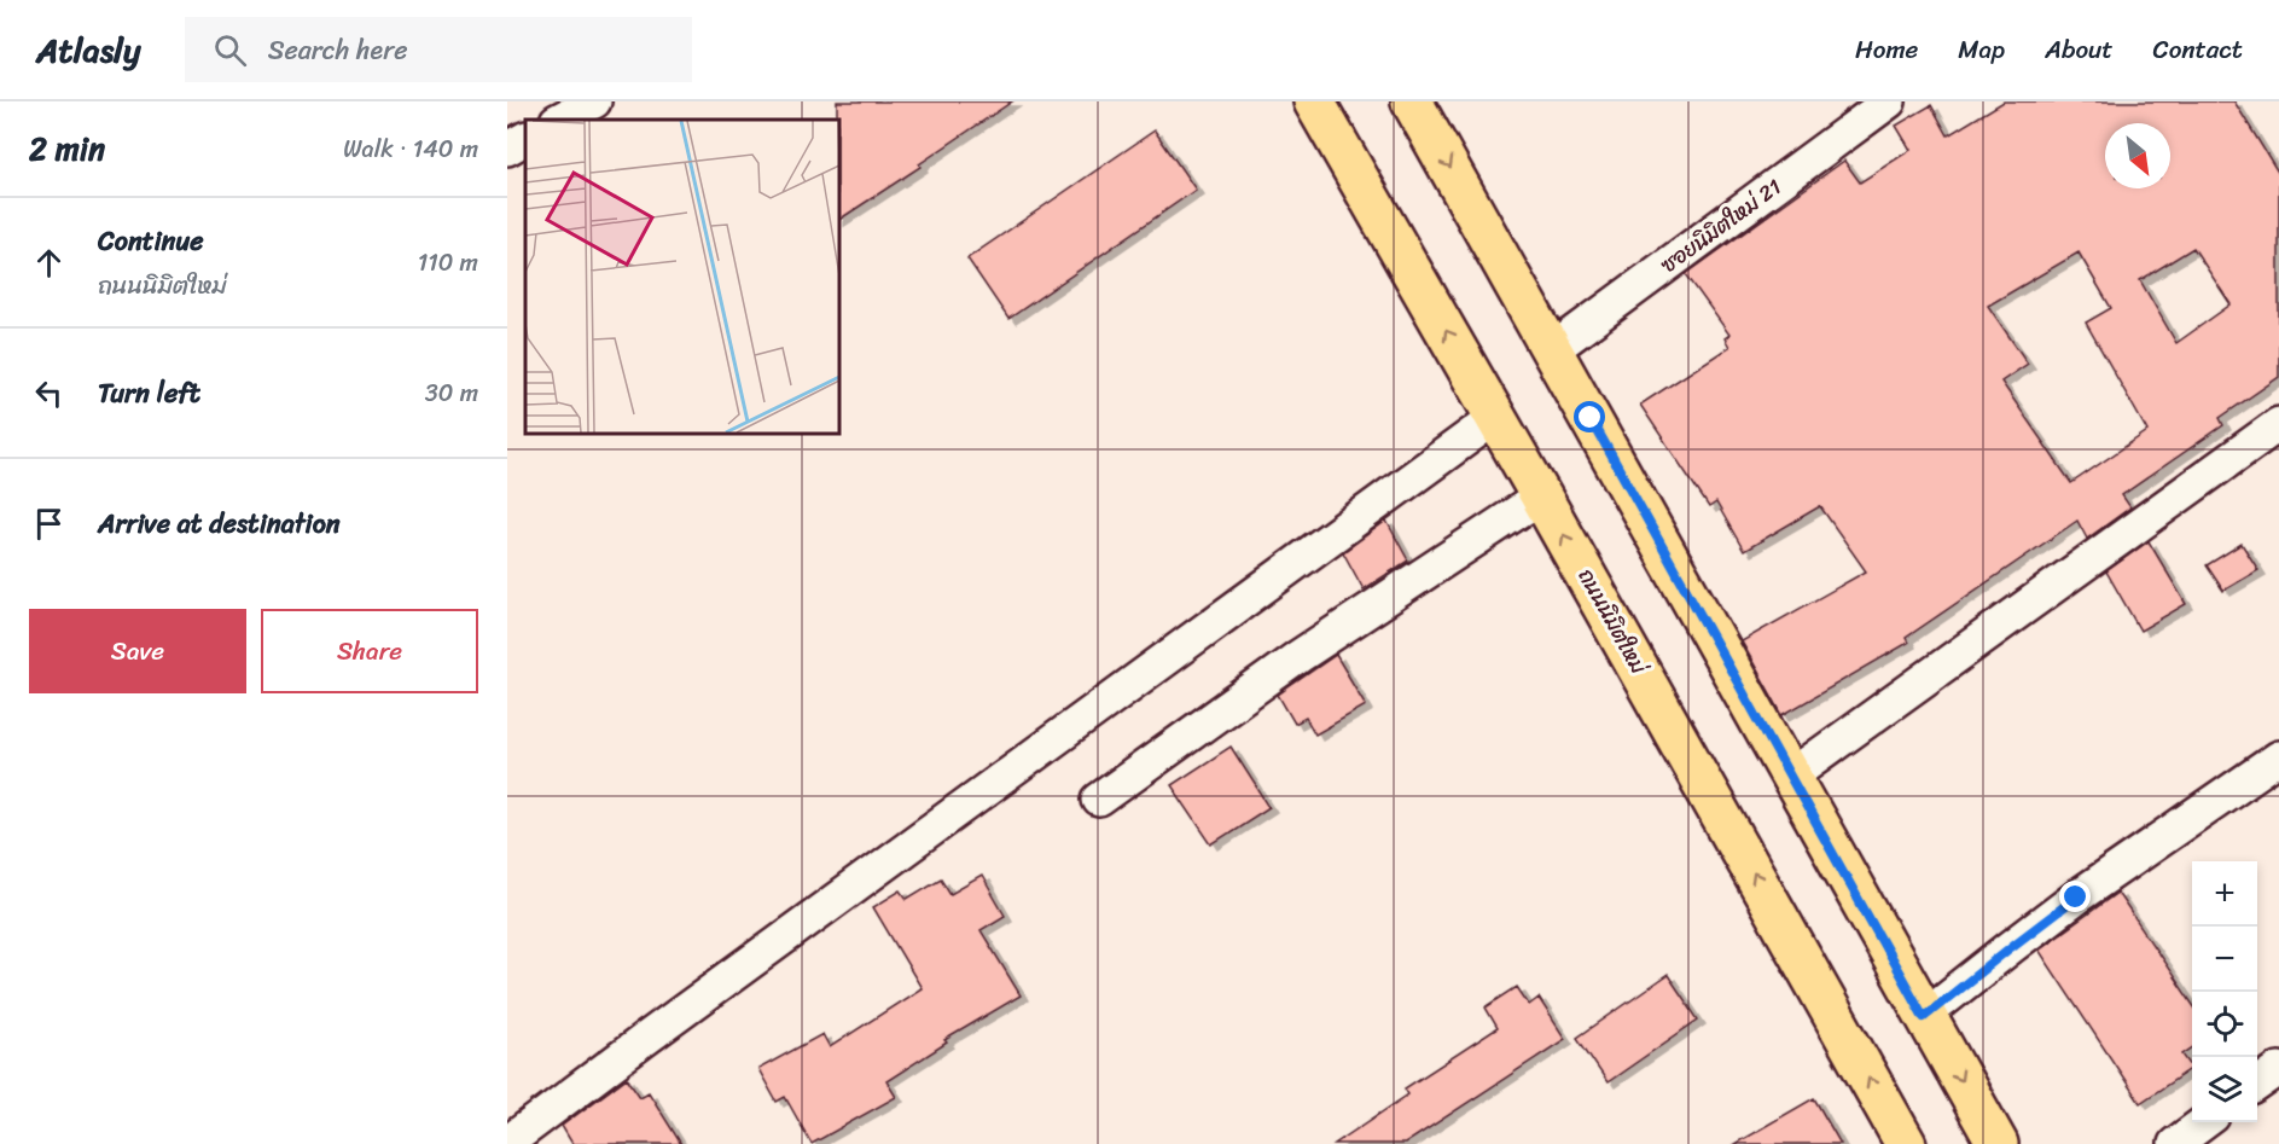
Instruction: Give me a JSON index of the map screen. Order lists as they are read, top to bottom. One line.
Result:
{"streets":{"main road":["ถนนนิมิตใหม่"],"street":["ซอยนิมิตใหม่ 21"]},"north":"bottom right","page":{"header":"Atlasly","search":"Search here","nav":["Home","Map","About","Contact"],"heading":["2 min","Walk · 140 m"],"list":[["Continue","ถนนนิมิตใหม่","110 m"],["Turn left","30 m"],"Arrive at destination"],"buttons":["Save","Share"],"map_buttons":["+","−"]}}
